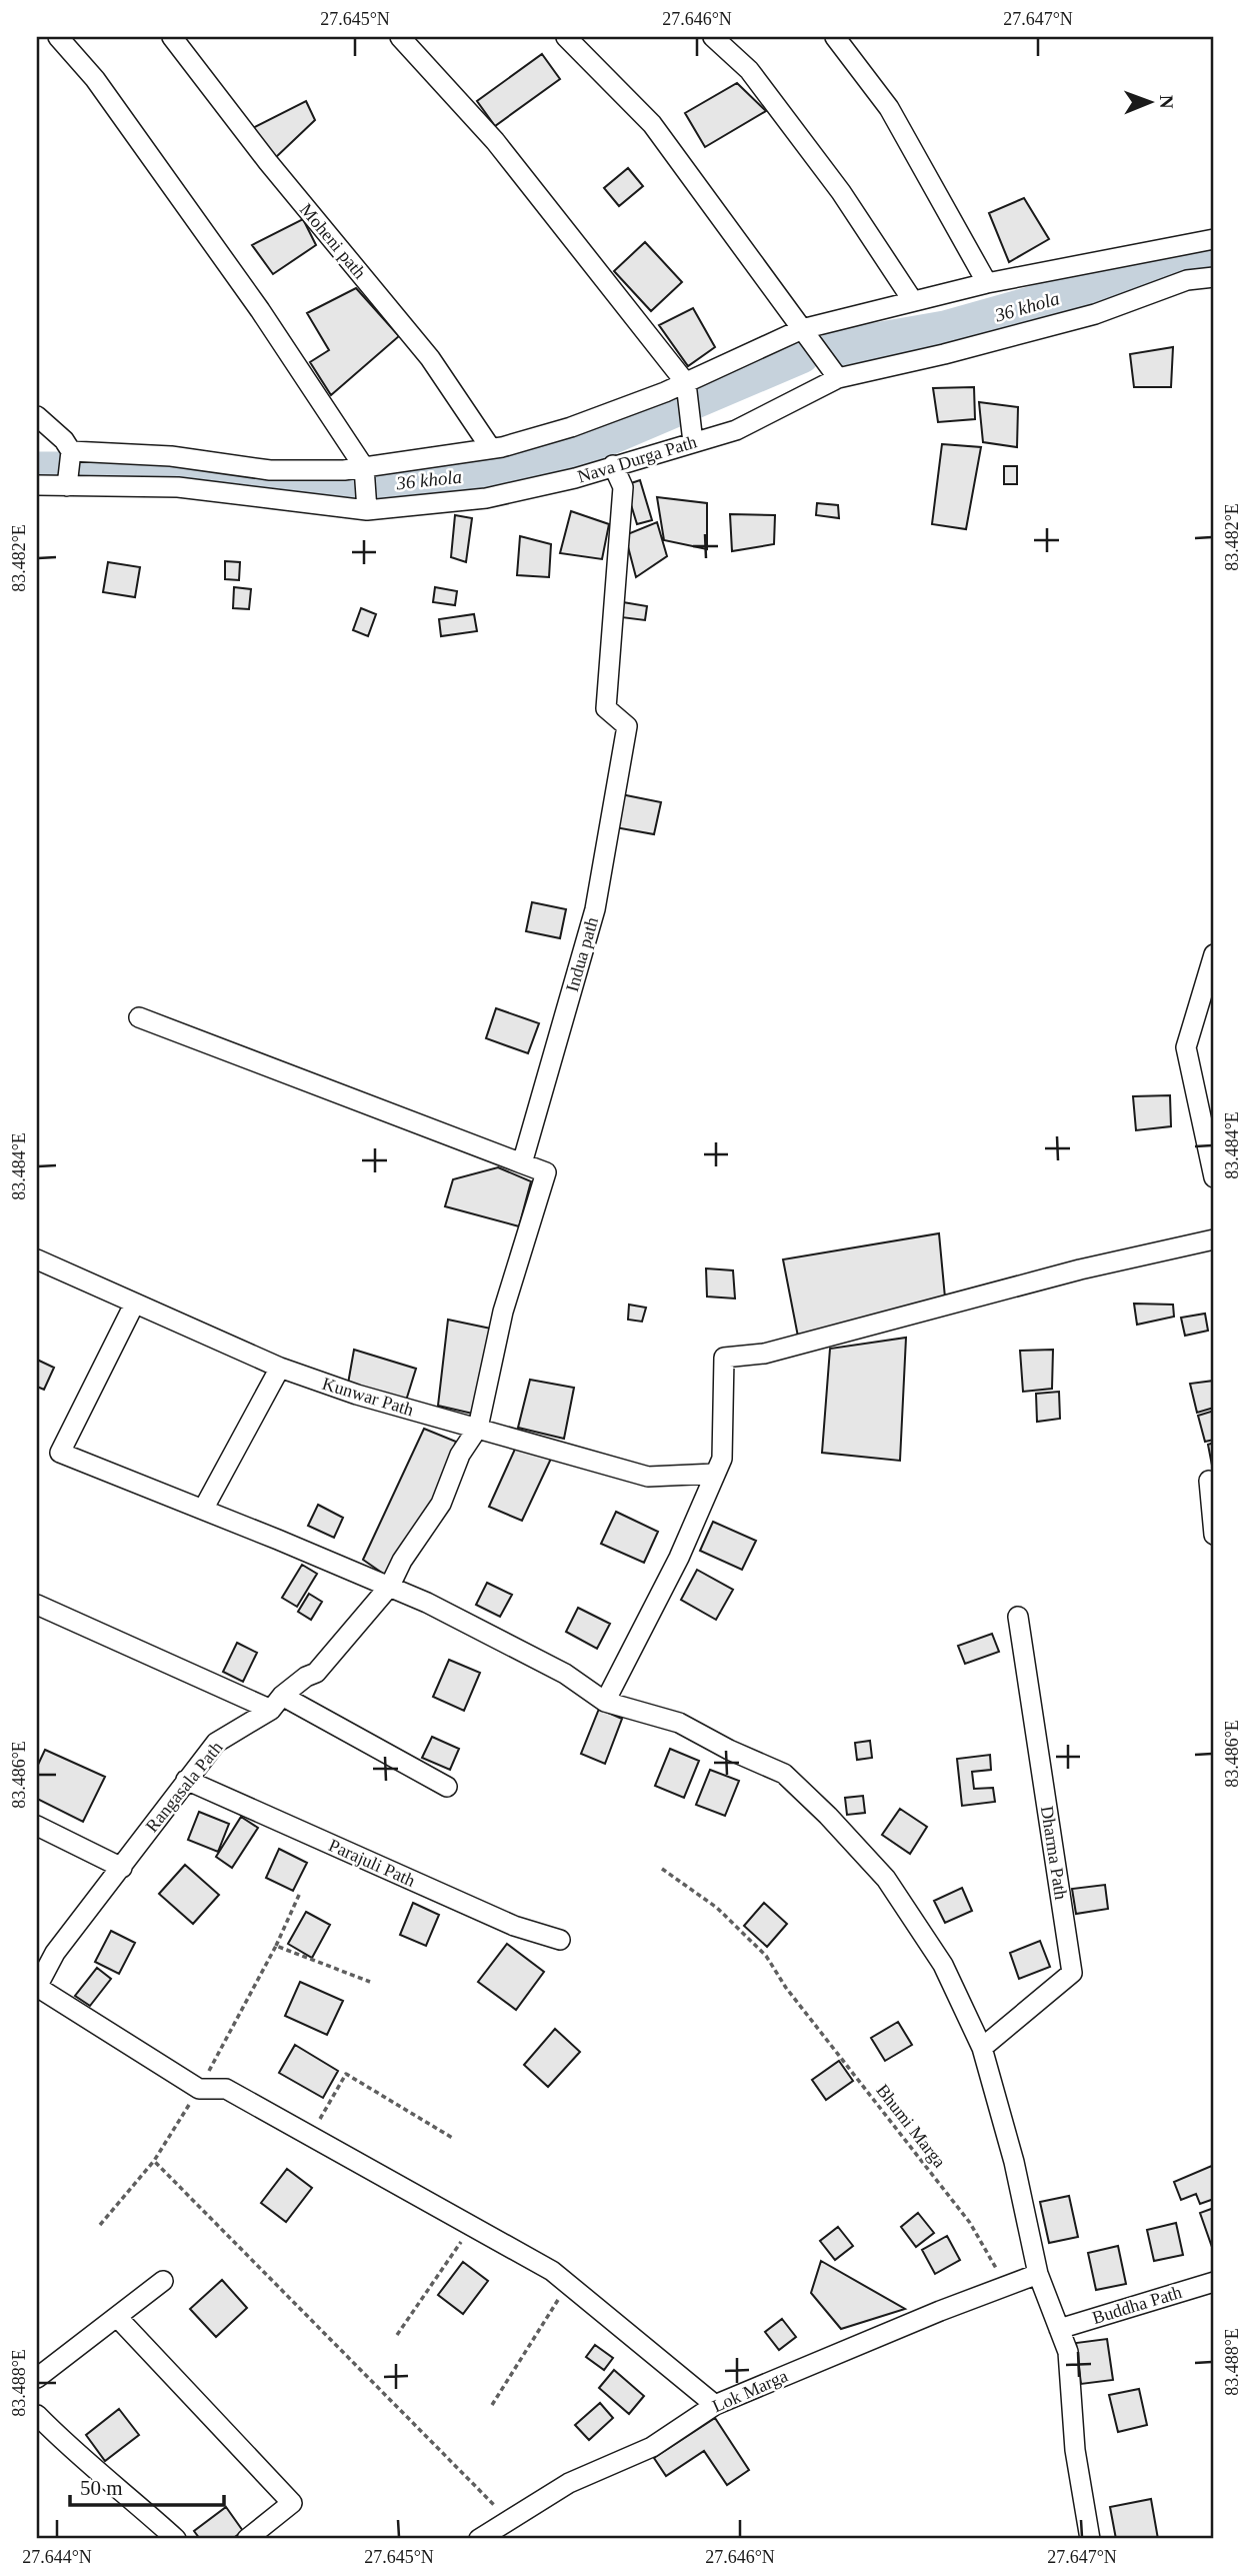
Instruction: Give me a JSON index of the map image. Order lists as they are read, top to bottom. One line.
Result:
{"streets":{"street":["Moheni path","Nava Durga Path","Indua path","Kunwar Path","Rangasala Path","Dharma Path","Parajuli Path","Buddha Path","Lok Marga"],"path":["Bhumi Marga"]},"crossings":[["Nava Durga Path","Indua path"],["Kunwar Path","Rangasala Path"],["Rangasala Path","Parajuli Path"],["Bhumi Marga","Lok Marga"]],"water":["36 khola"],"scale_bar":"50 m","north":"right","coordinates":["27.645°N","27.646°N","27.647°N","83.482°E","83.484°E","83.486°E","83.488°E","27.644°N"]}
